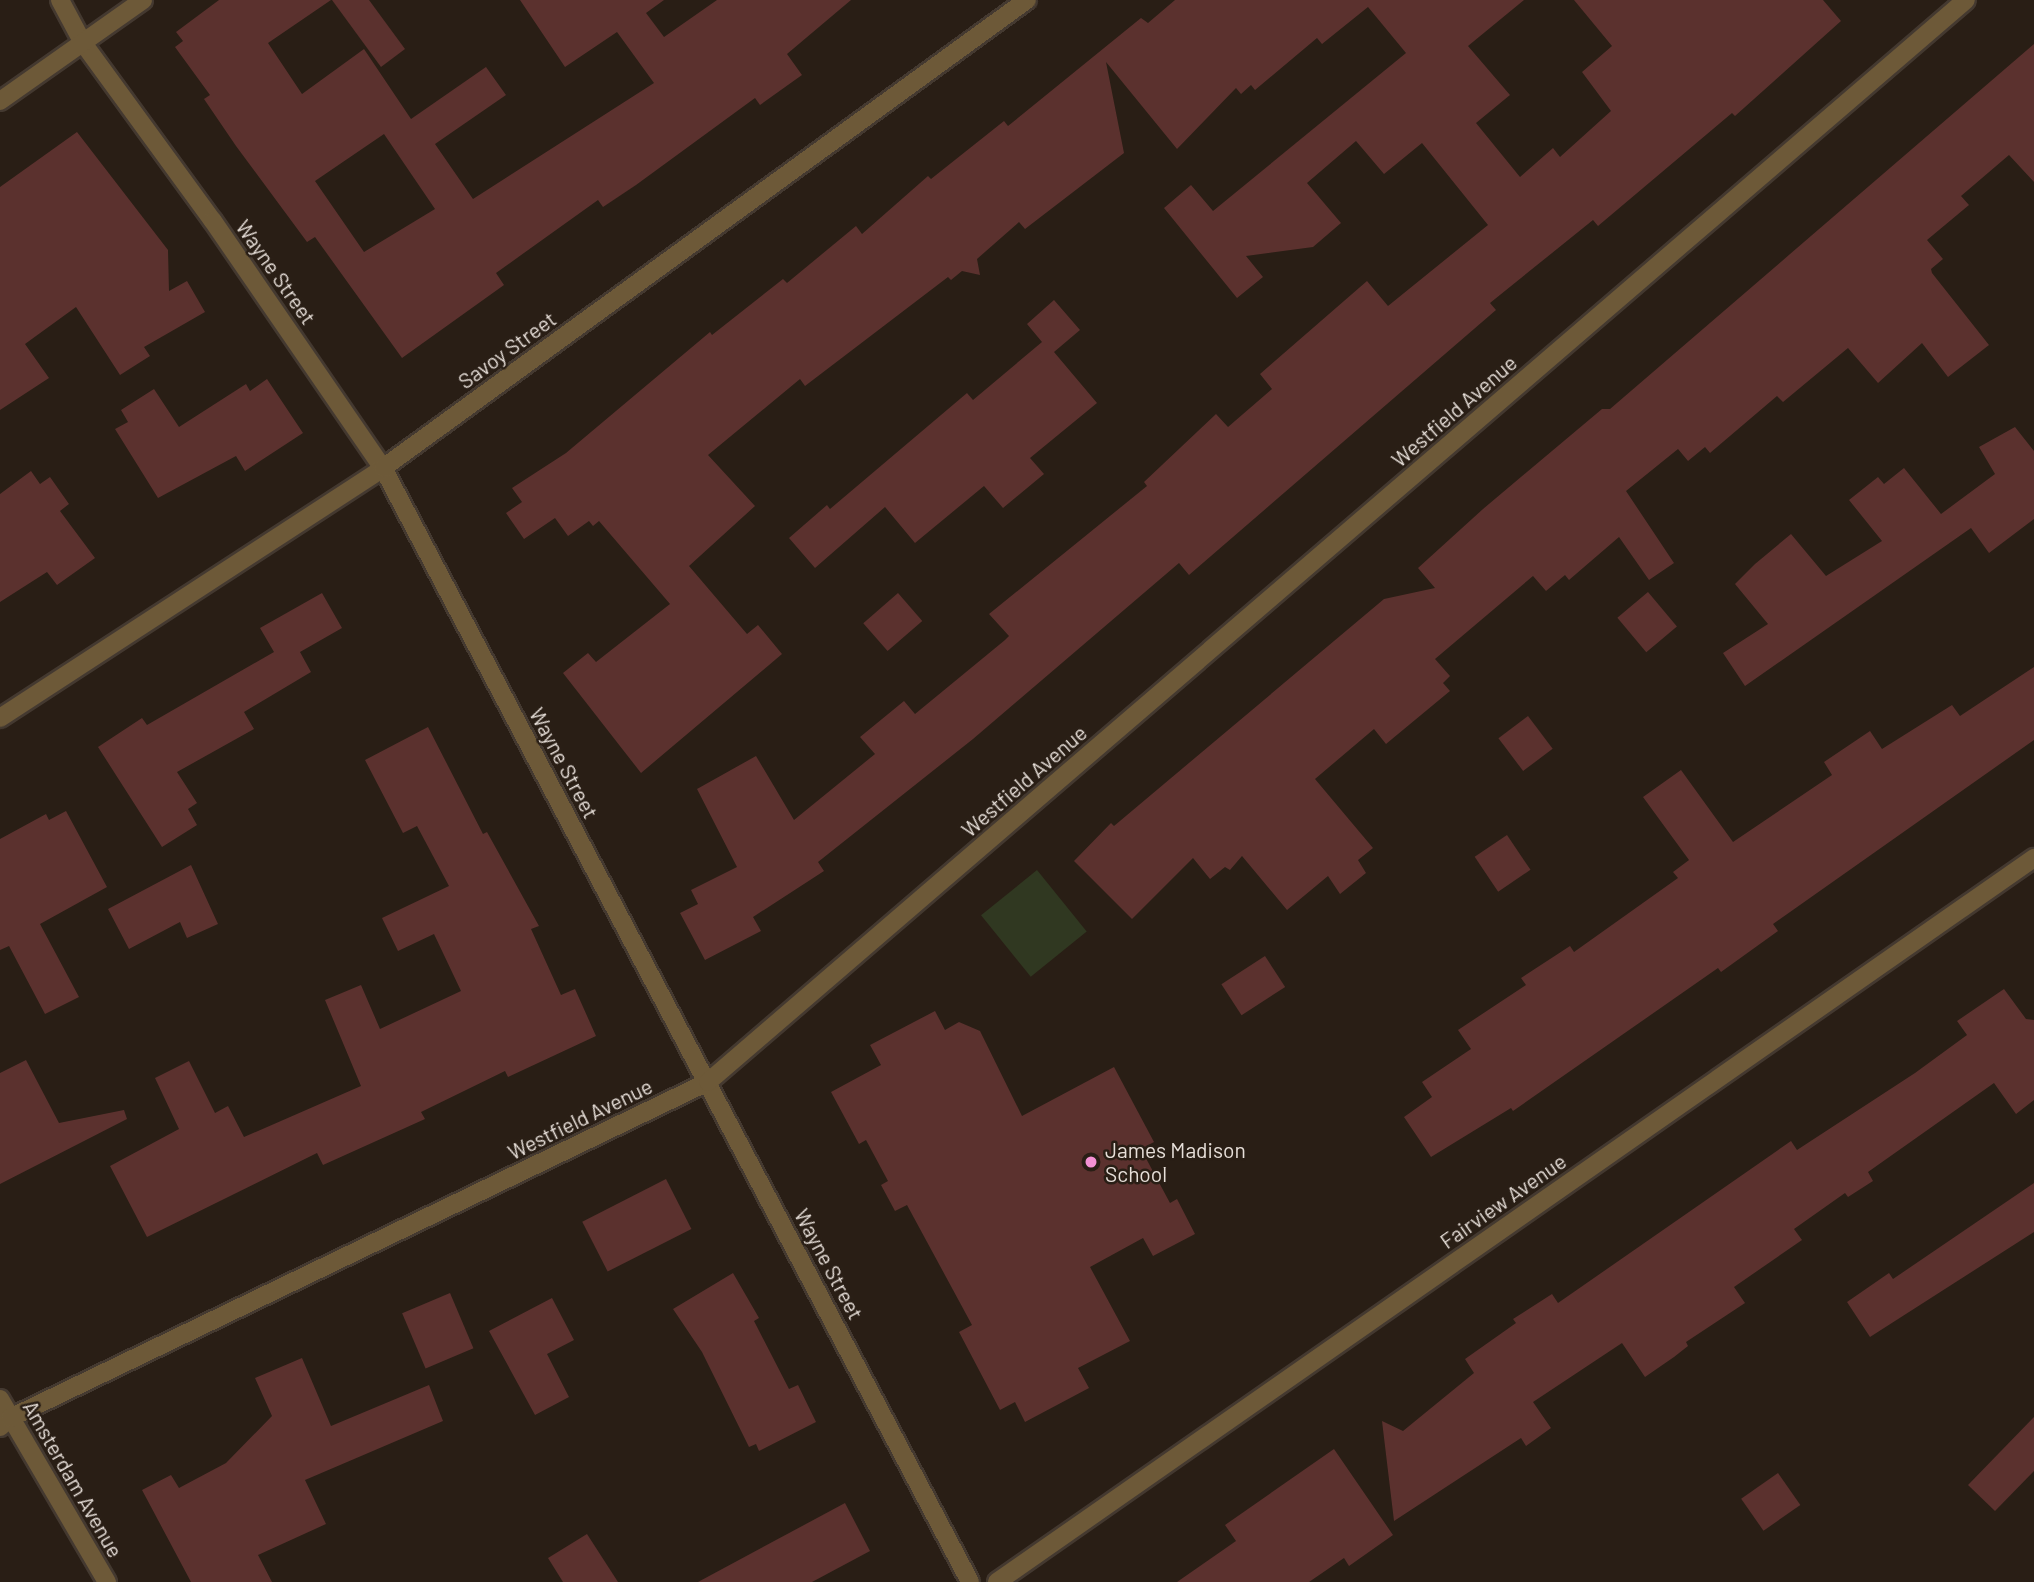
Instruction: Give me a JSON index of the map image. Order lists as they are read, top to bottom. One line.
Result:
{"streets":{"street":["Wayne Street","Savoy Street","Westfield Avenue","Fairview Avenue","Amsterdam Avenue"]},"crossings":[["Wayne Street","Savoy Street"],["Wayne Street","Westfield Avenue"],["Westfield Avenue","Amsterdam Avenue"]],"places":["James Madison School"]}
